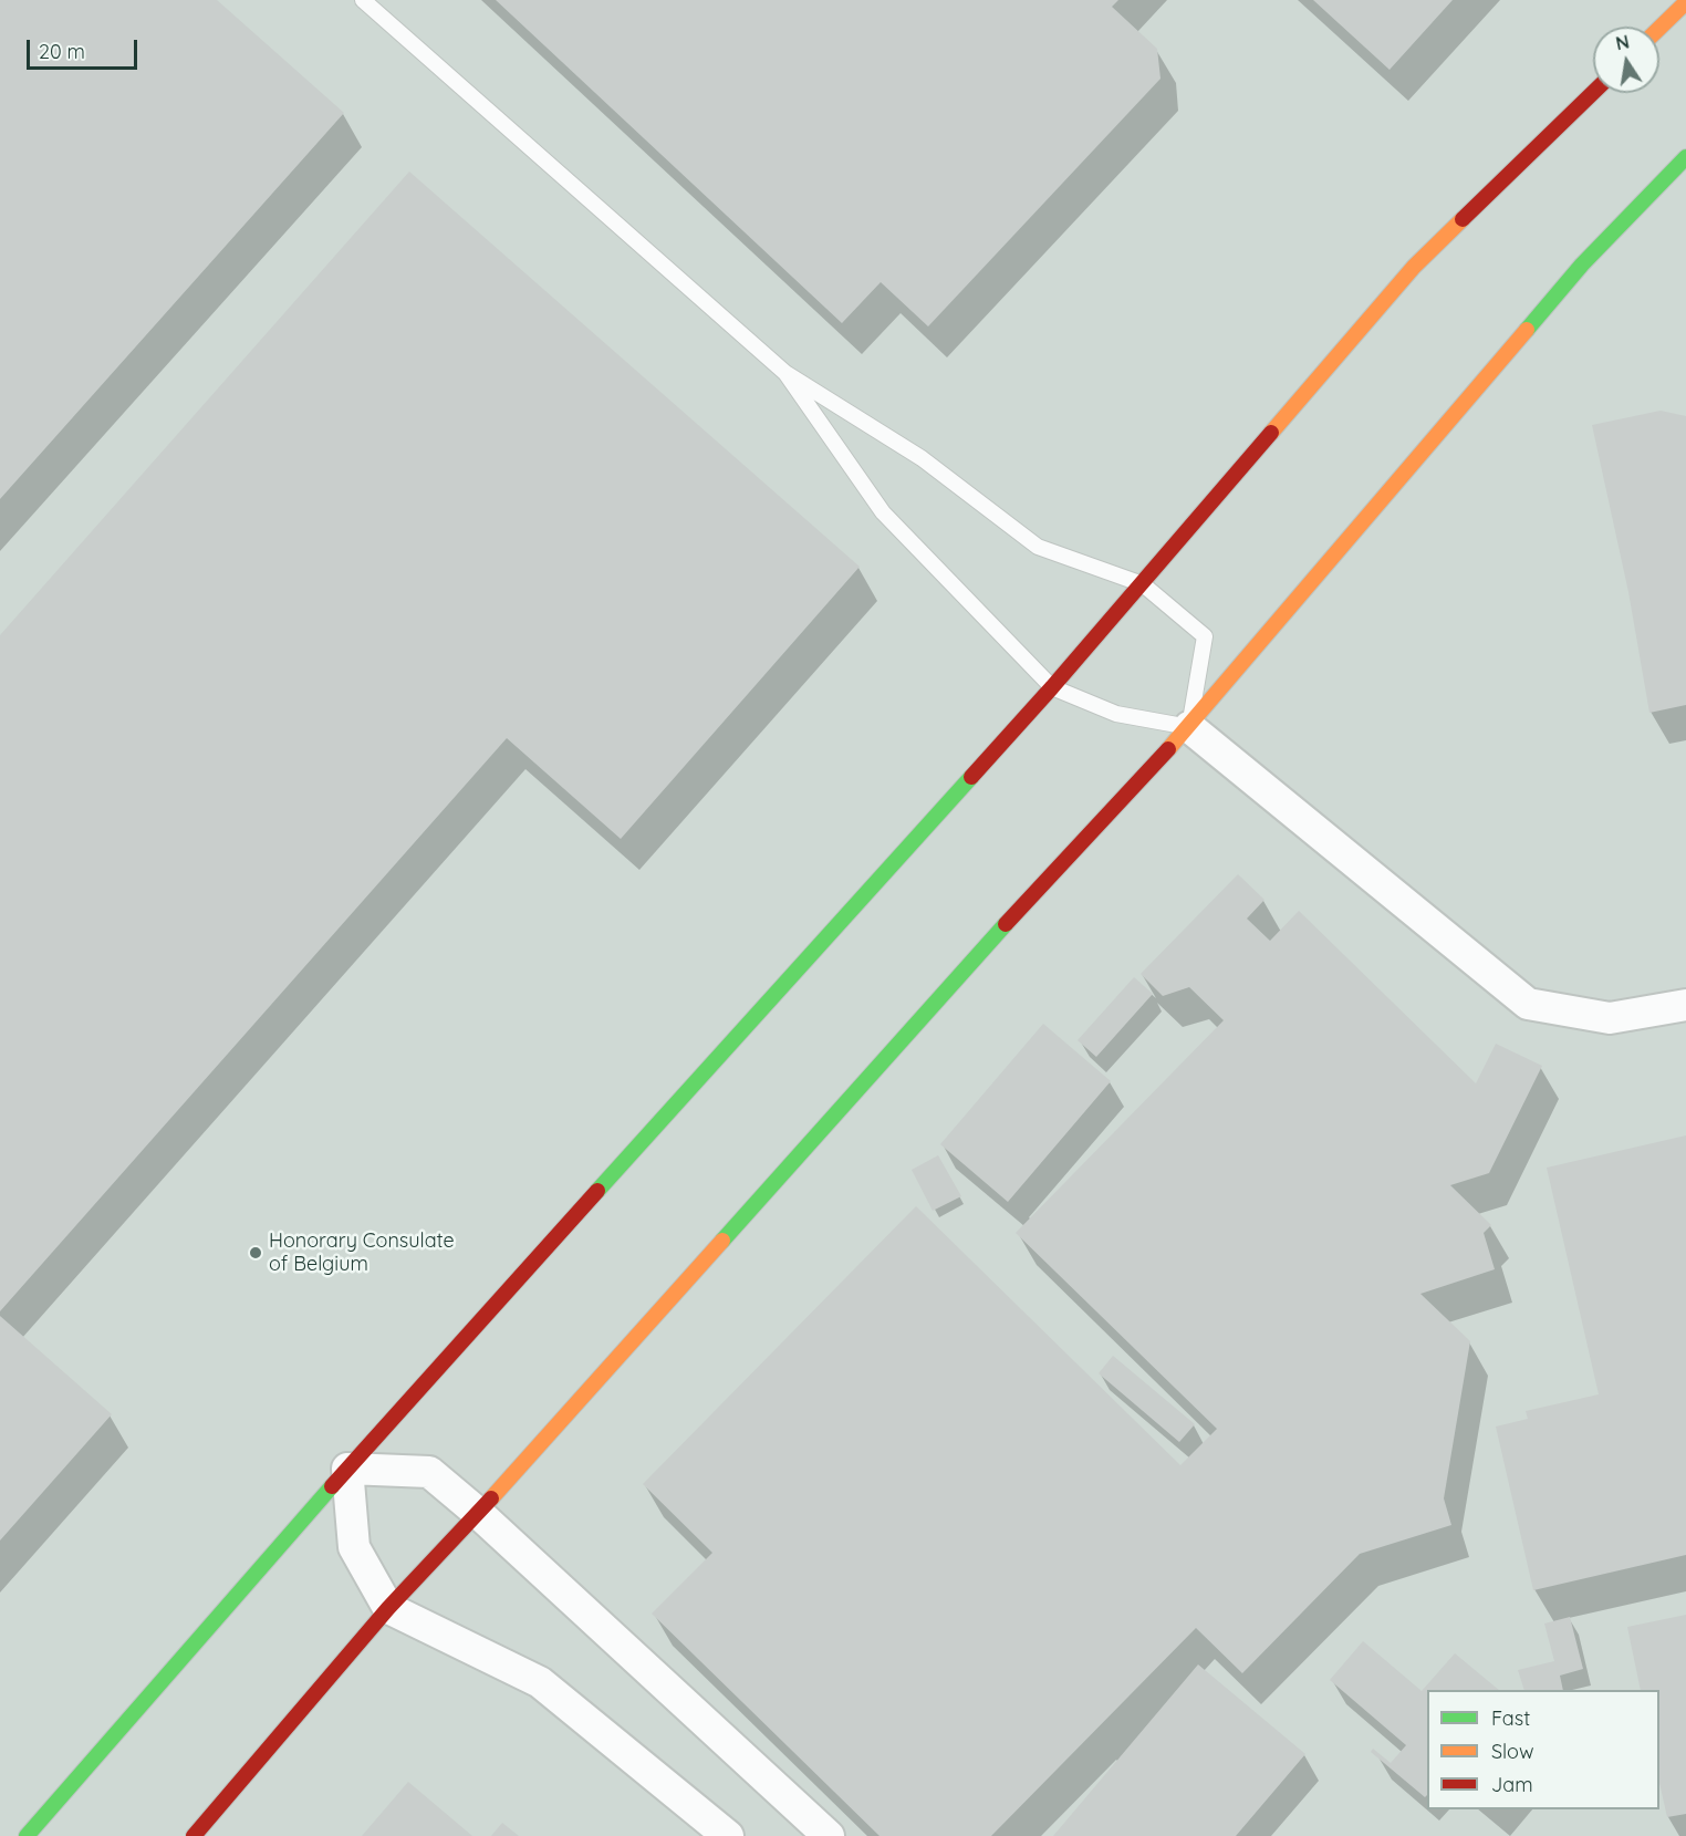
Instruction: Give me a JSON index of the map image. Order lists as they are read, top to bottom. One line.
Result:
{"places":["Honorary Consulate of Belgium"],"legend":["Fast","Slow","Jam"],"scale_bar":"20 m","north":"top"}
